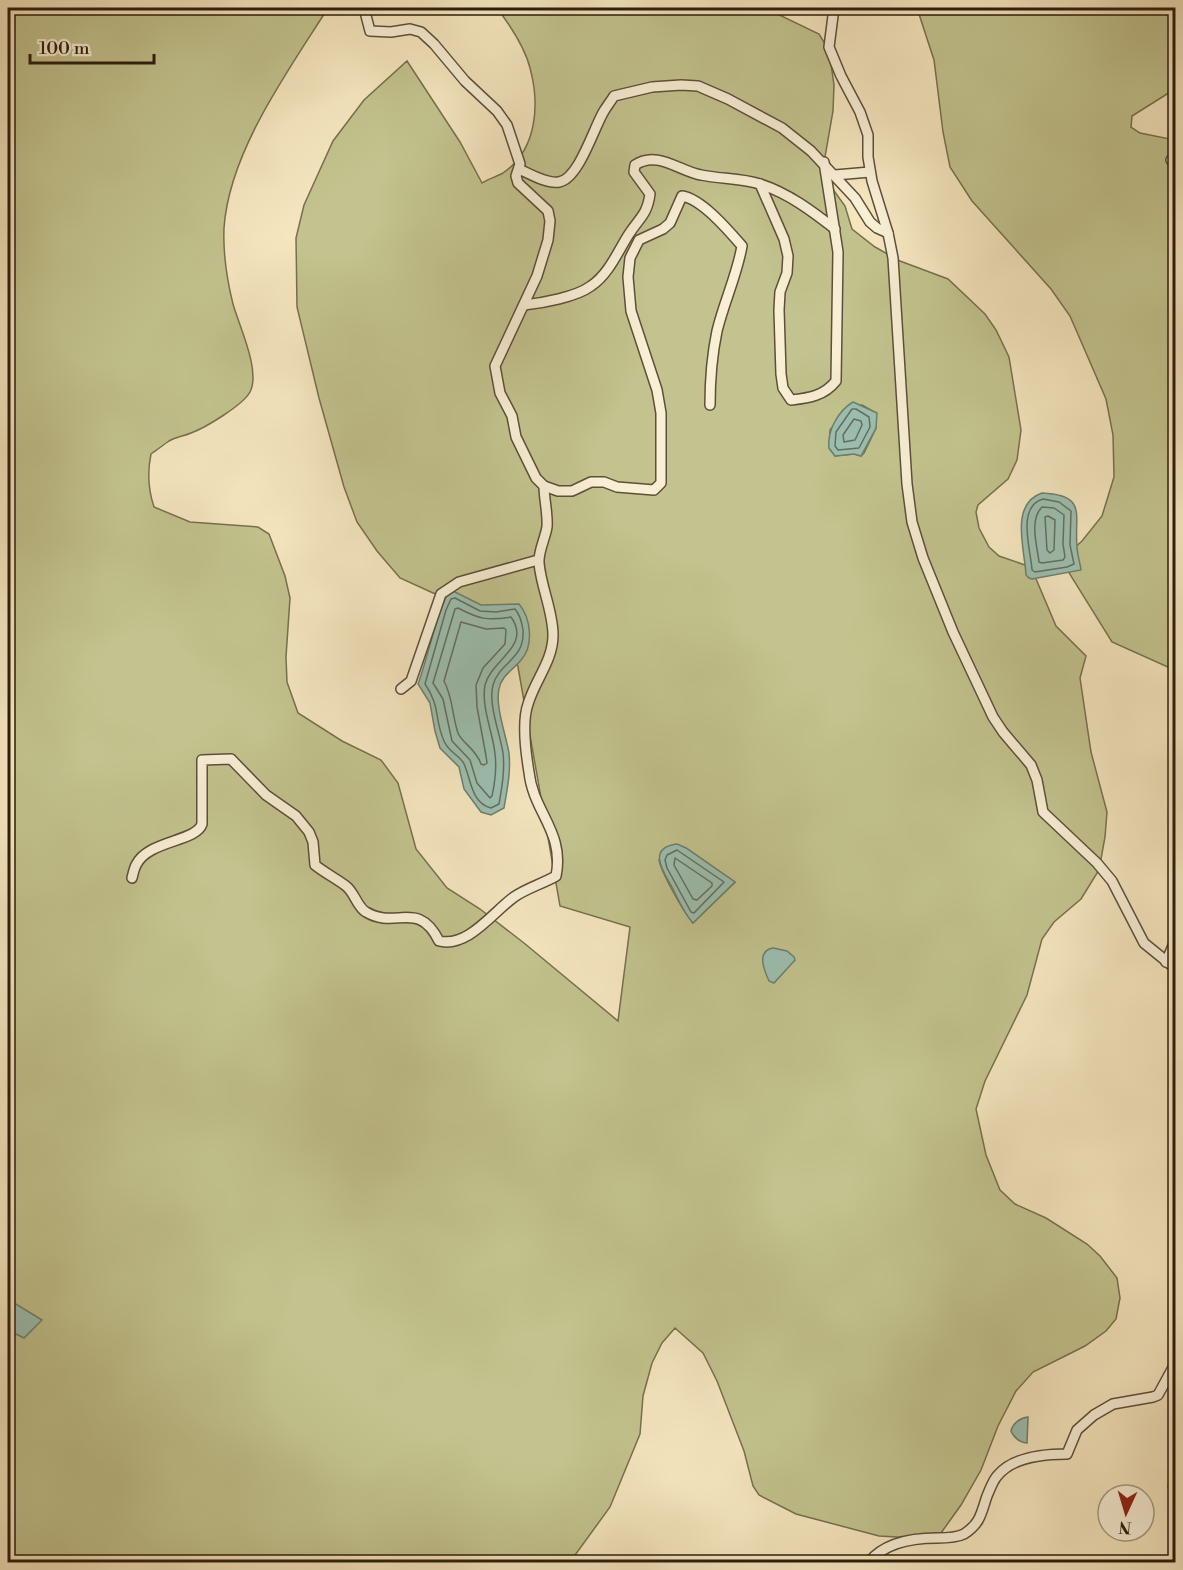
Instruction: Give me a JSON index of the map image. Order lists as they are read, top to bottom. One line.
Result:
{"scale_bar":"100 m","north":"bottom"}
